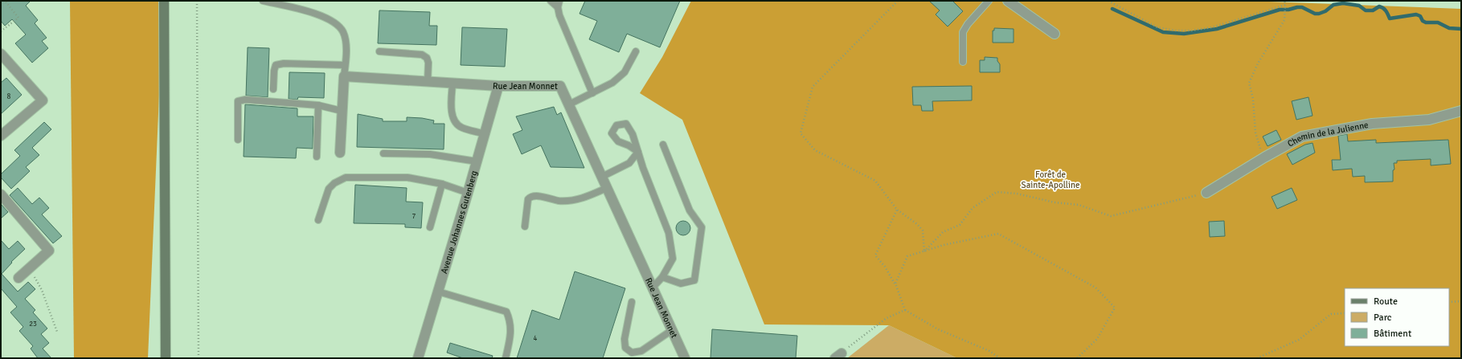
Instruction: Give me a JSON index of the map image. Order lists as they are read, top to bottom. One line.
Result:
{"streets":{"street":["Rue Jean Monnet","Chemin de la Julienne","Avenue Johannes Gutenberg"]},"crossings":[["Rue Jean Monnet","Avenue Johannes Gutenberg"]],"parks":["Forêt de Sainte-Apolline"],"house_numbers":["8","7","23","4"],"legend":["Route","Parc","Bâtiment"]}
